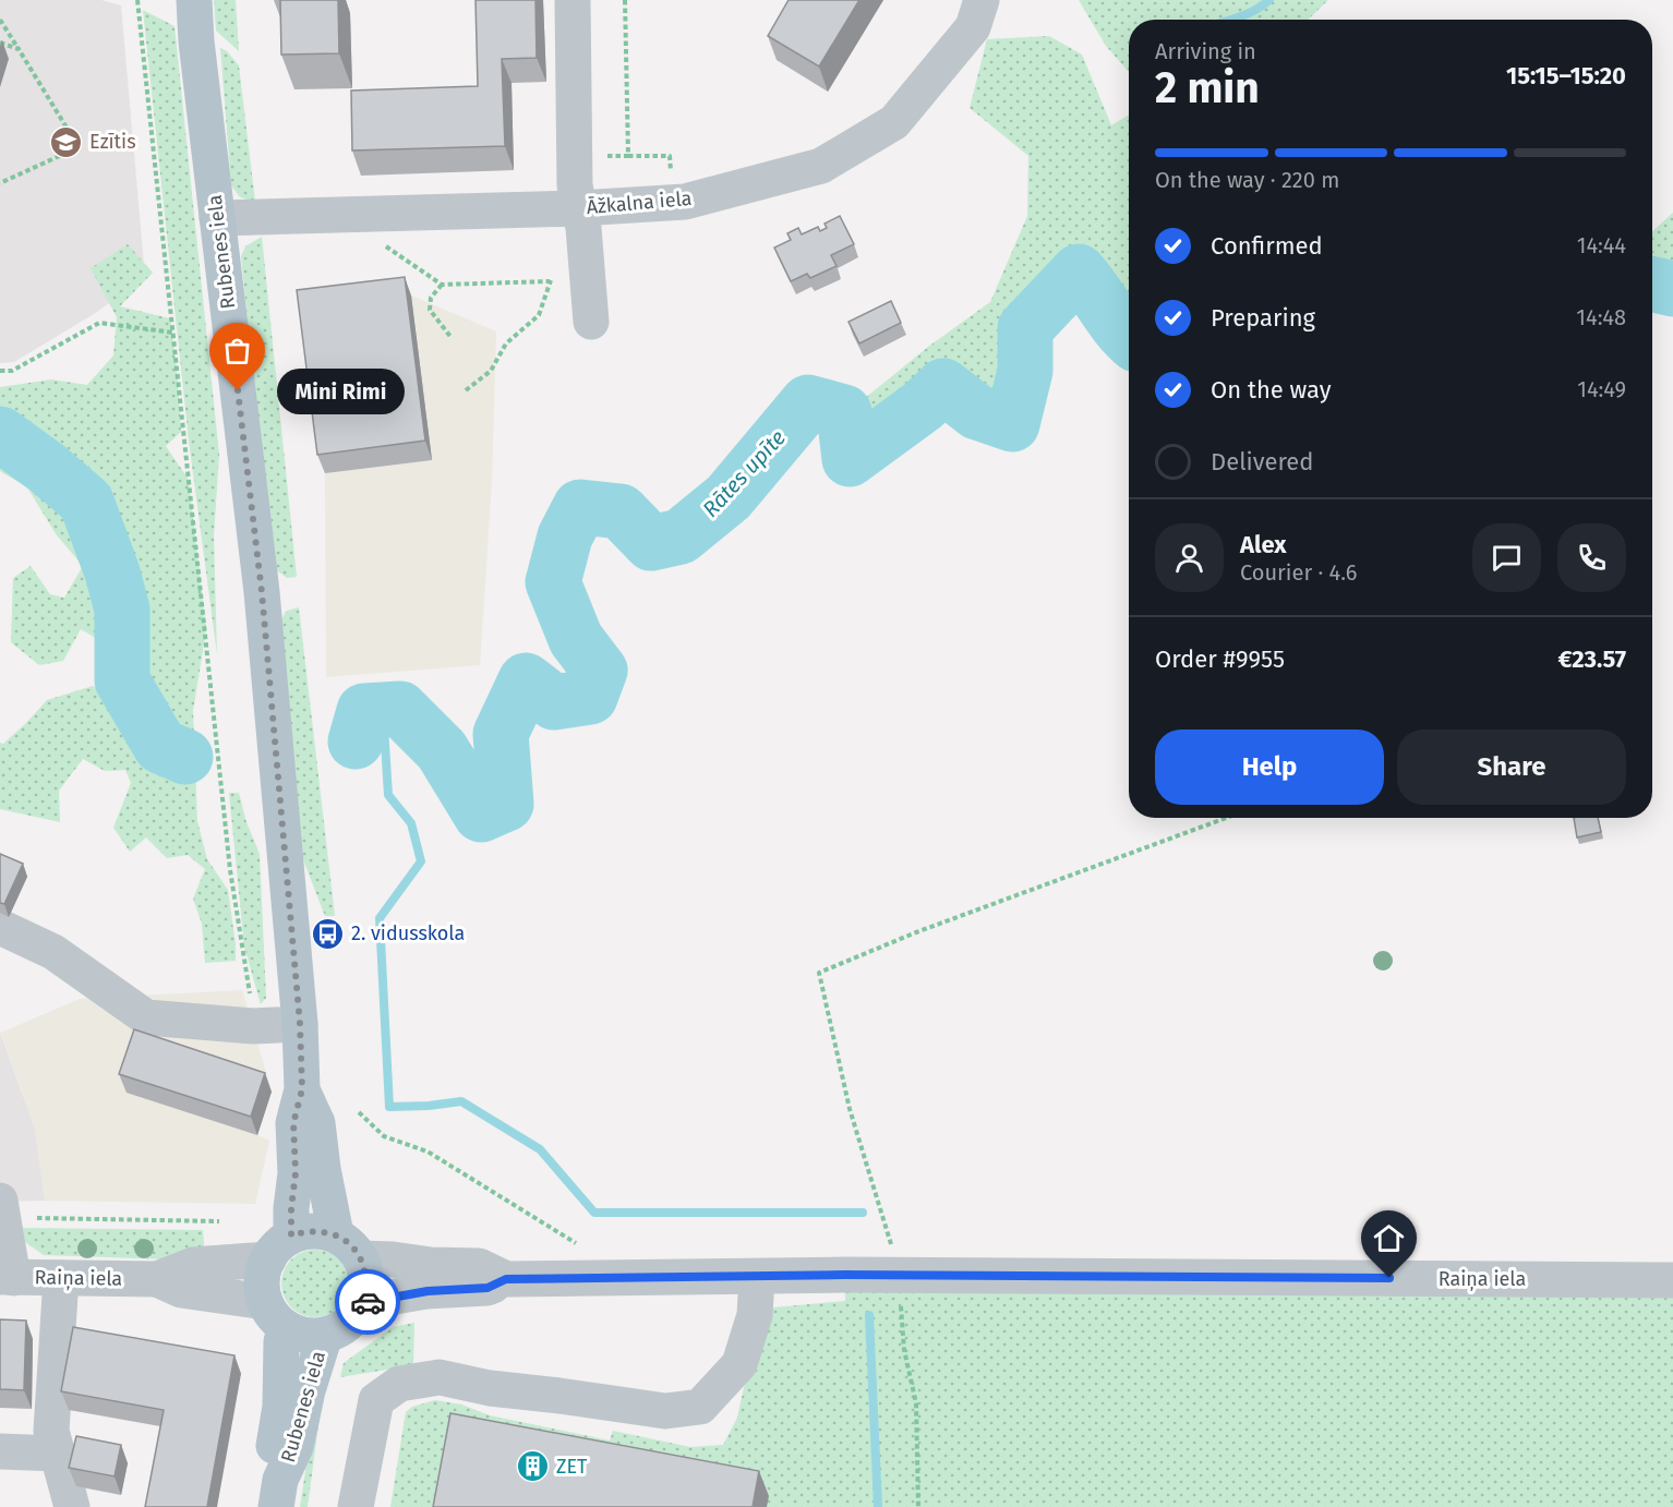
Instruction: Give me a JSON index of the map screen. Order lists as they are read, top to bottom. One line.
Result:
{"streets":{"main road":["Rubenes iela"],"street":["Āžkalna iela","Raiņa iela"]},"crossings":[["Āžkalna iela","Rubenes iela"],["Rubenes iela","Raiņa iela"]],"water":["Rātes upīte"],"places":{"school or university":["Ezītis"],"other":["Mini Rimi"],"bus stop":["2. vidusskola"],"building":["ZET"]},"page":{"heading":["2 min","Arriving in","15:15–15:20"],"panel":["Alex","Courier · 4.6","Order #9955","€23.57"],"bar":"On the way · 220 m","list":[["Confirmed","14:44"],["Preparing","14:48"],["On the way","14:49"],"Delivered"],"bubble":"Mini Rimi","buttons":["Help","Share"]}}
